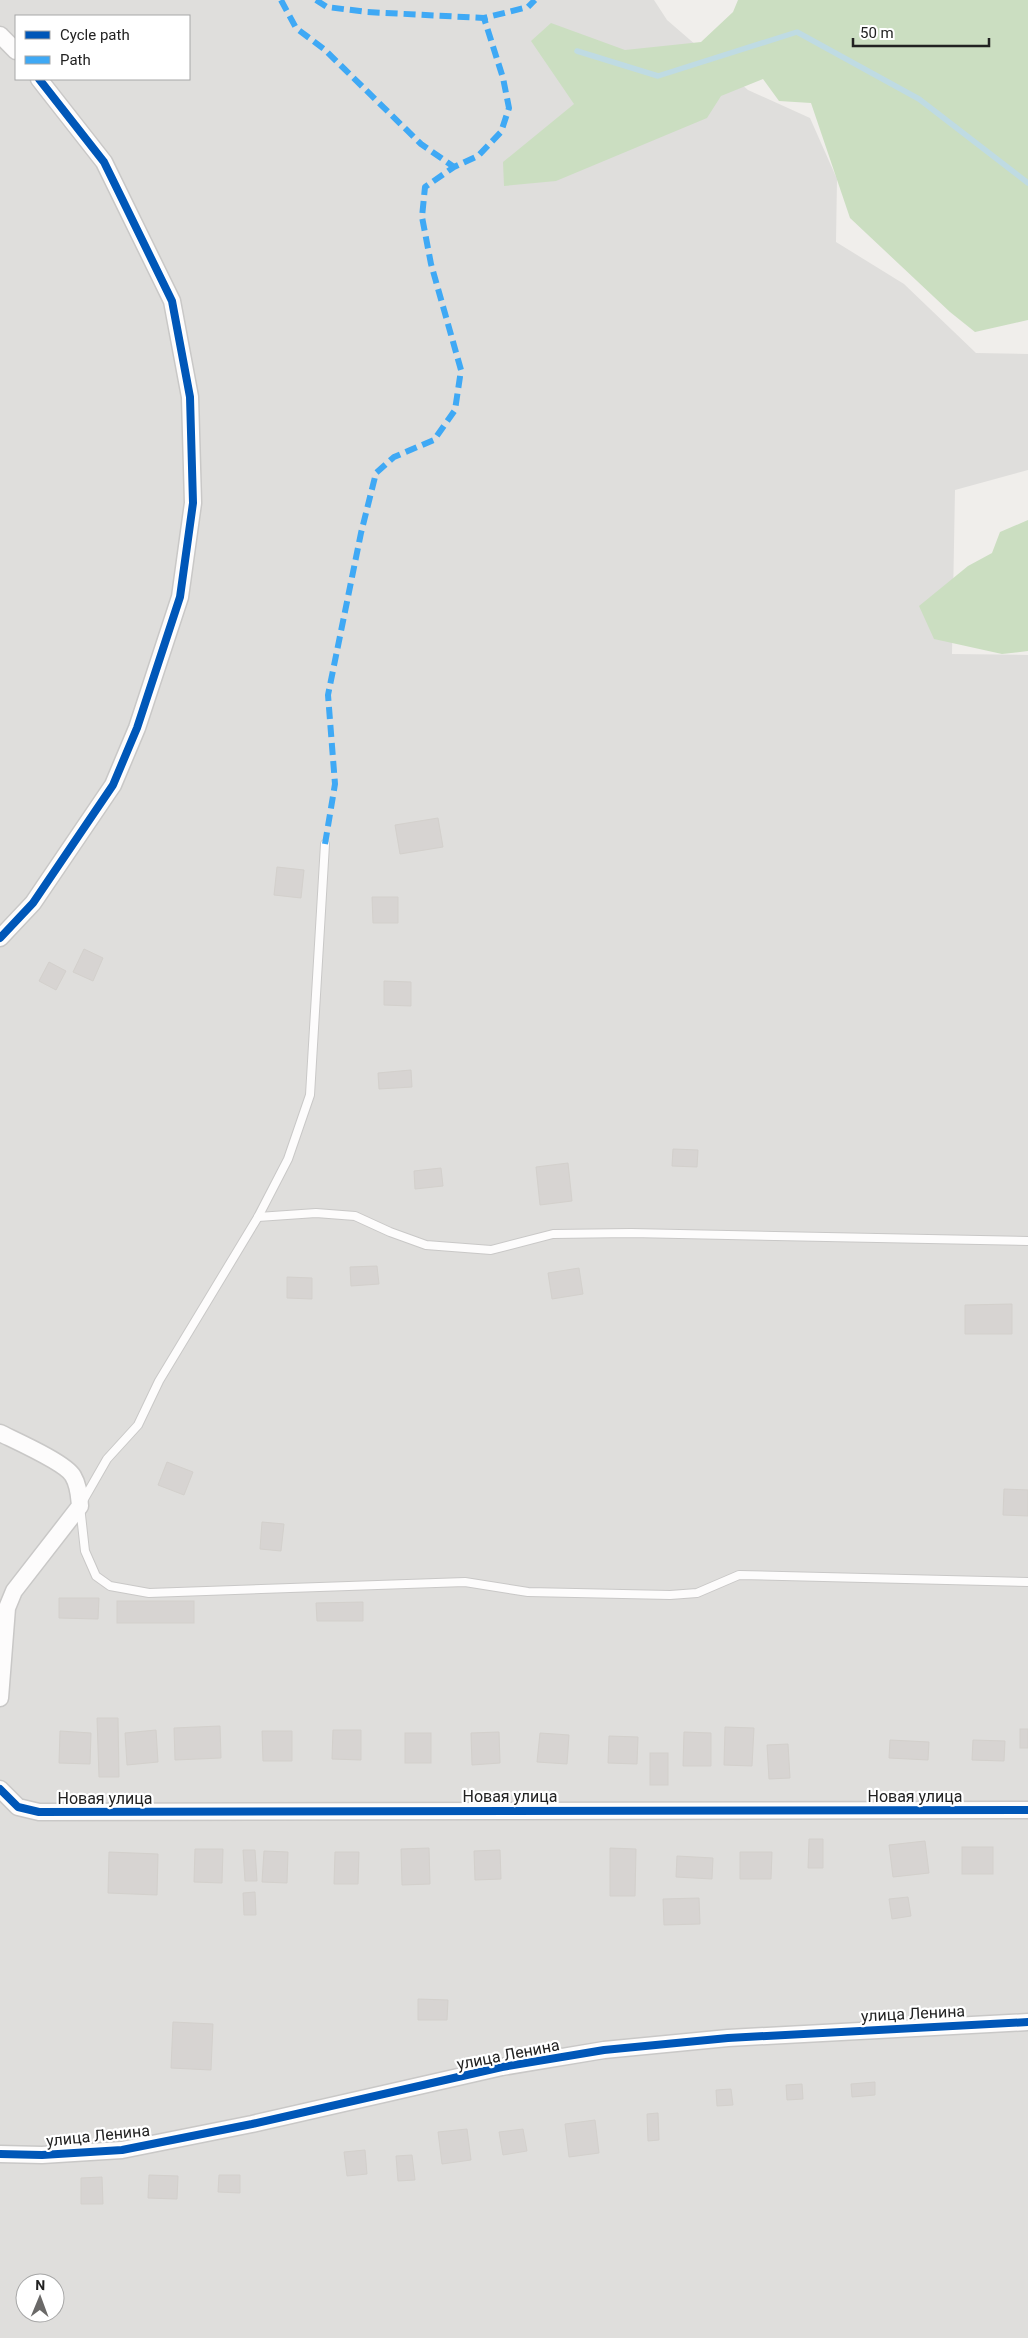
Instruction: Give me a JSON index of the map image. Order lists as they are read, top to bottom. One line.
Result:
{"streets":{"street":["Новая улица","улица Ленина"]},"legend":["Cycle path","Path"],"scale_bar":"50 m","north":"top"}
